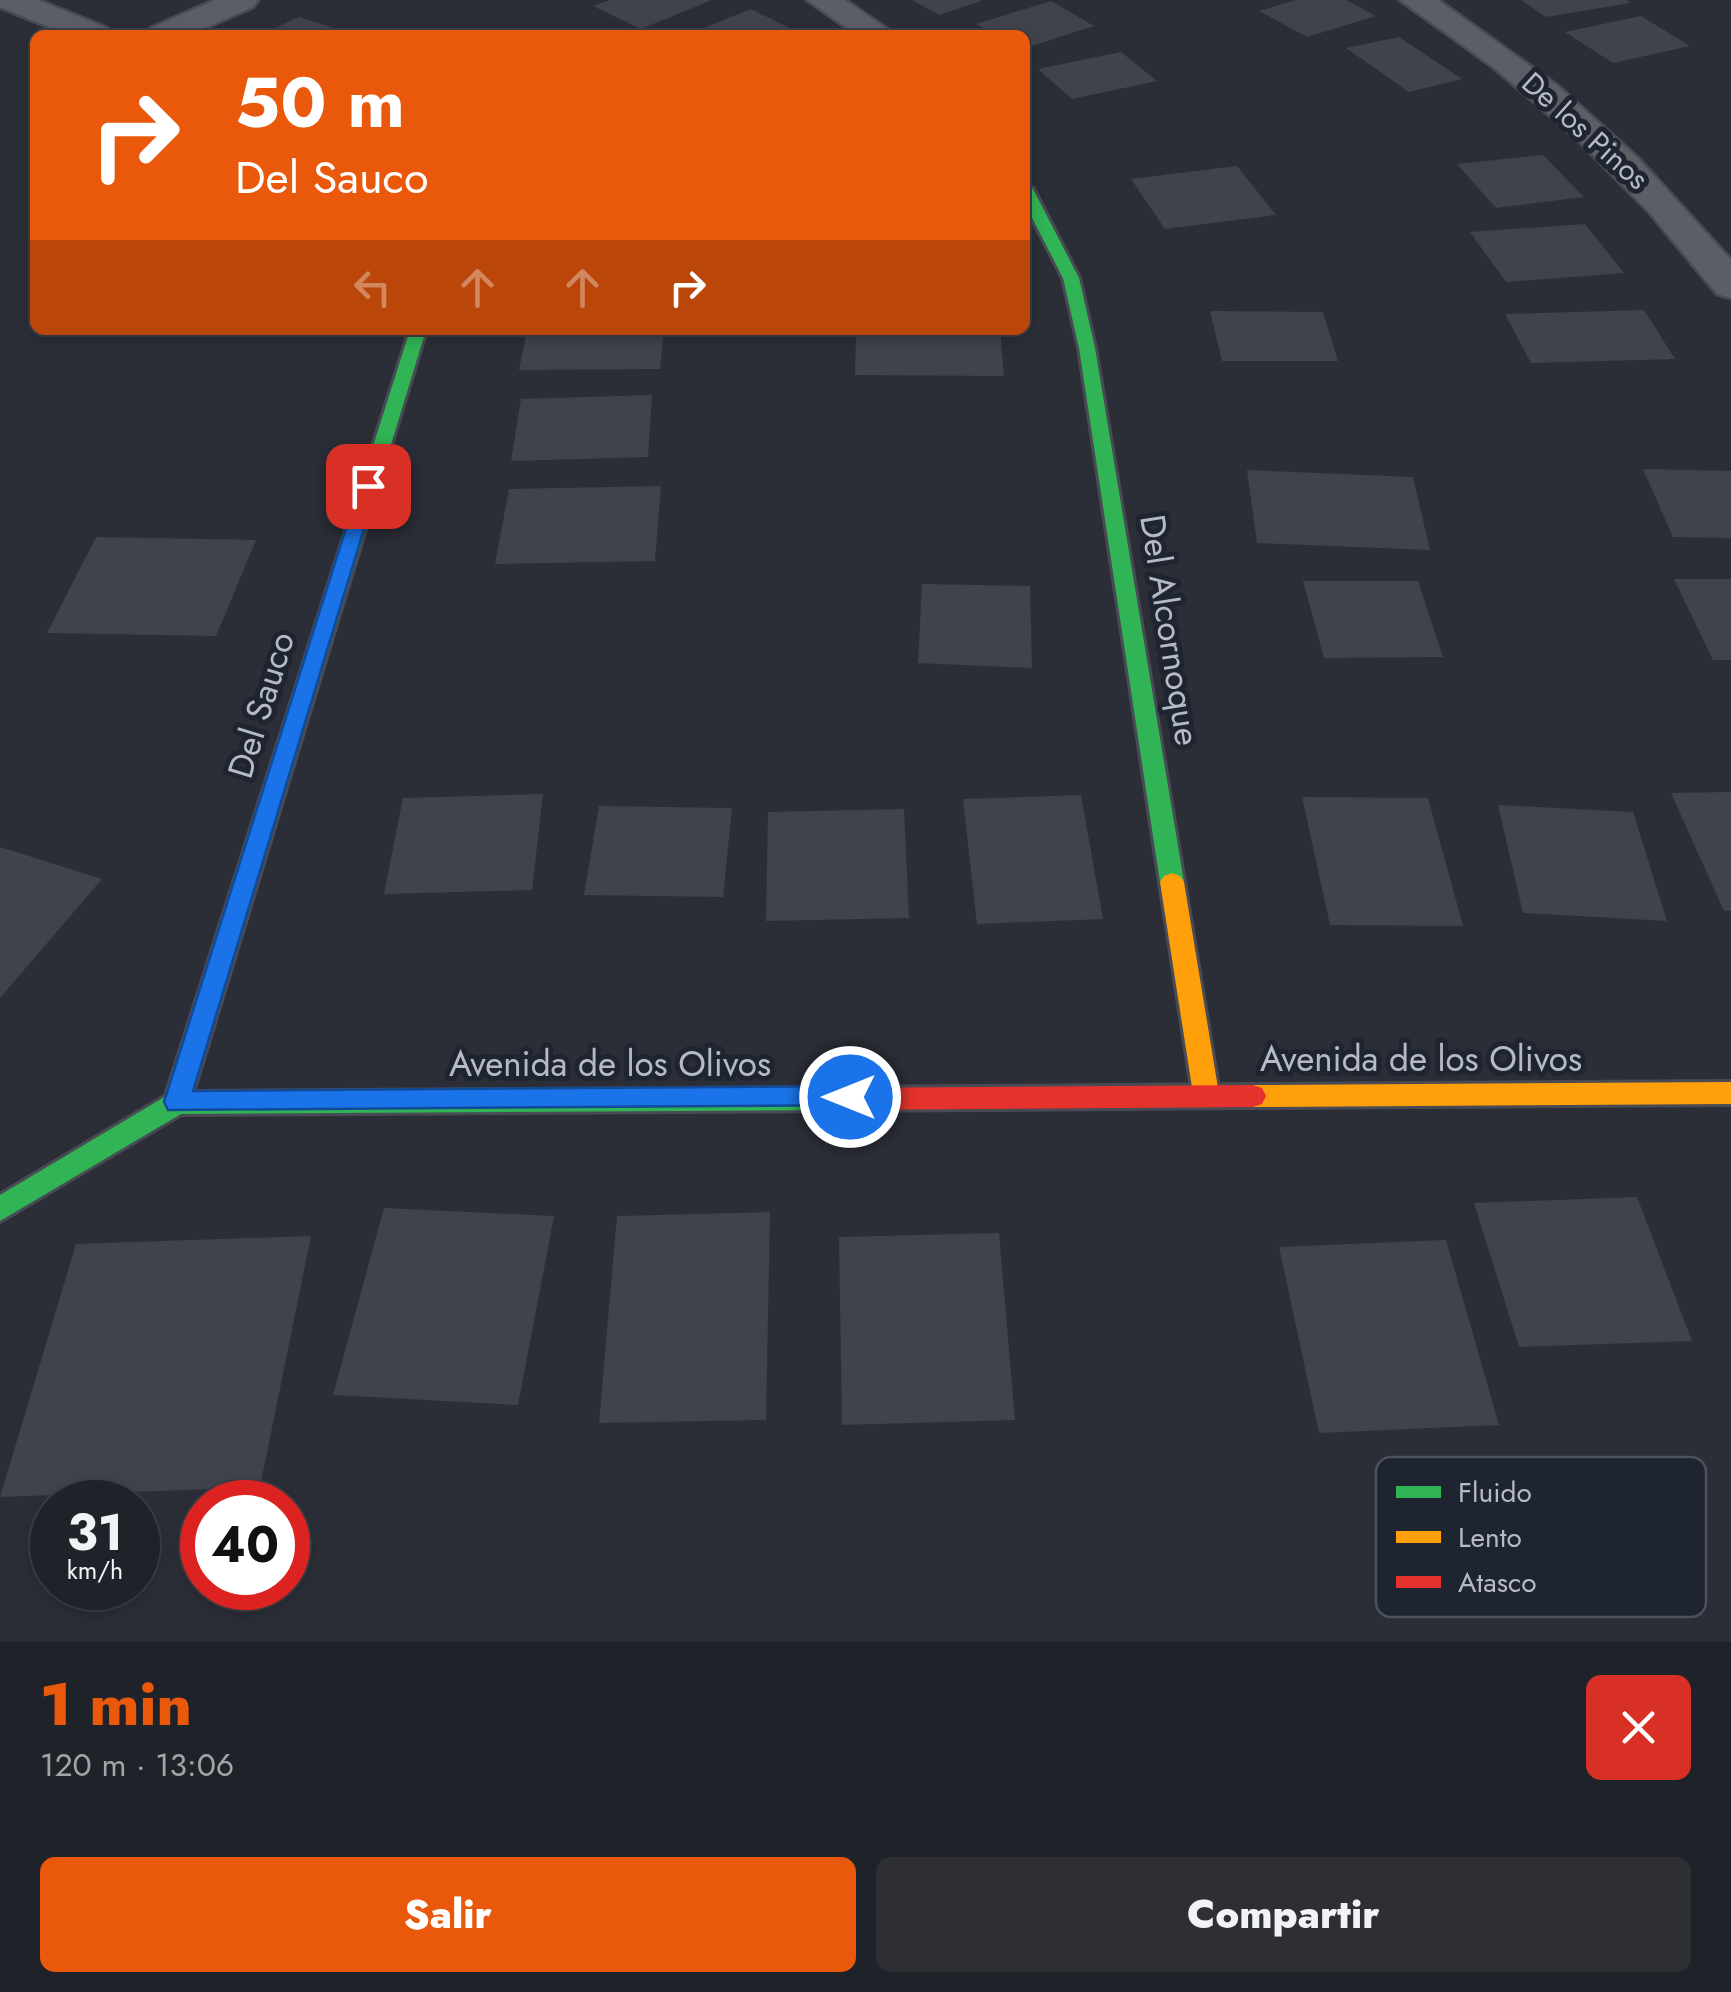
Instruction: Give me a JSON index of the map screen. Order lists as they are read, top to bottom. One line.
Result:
{"streets":{"street":["De los Pinos","Del Alcornoque","Del Sauco","Avenida de los Olivos"]},"crossings":[["Del Alcornoque","Avenida de los Olivos"],["Del Sauco","Avenida de los Olivos"]],"legend":["Fluido","Lento","Atasco"],"page":{"turn":["50 m","Del Sauco"],"speed":"31 km/h","limit":"40","heading":["1 min","120 m · 13:06"],"buttons":["Salir","Compartir"]}}
